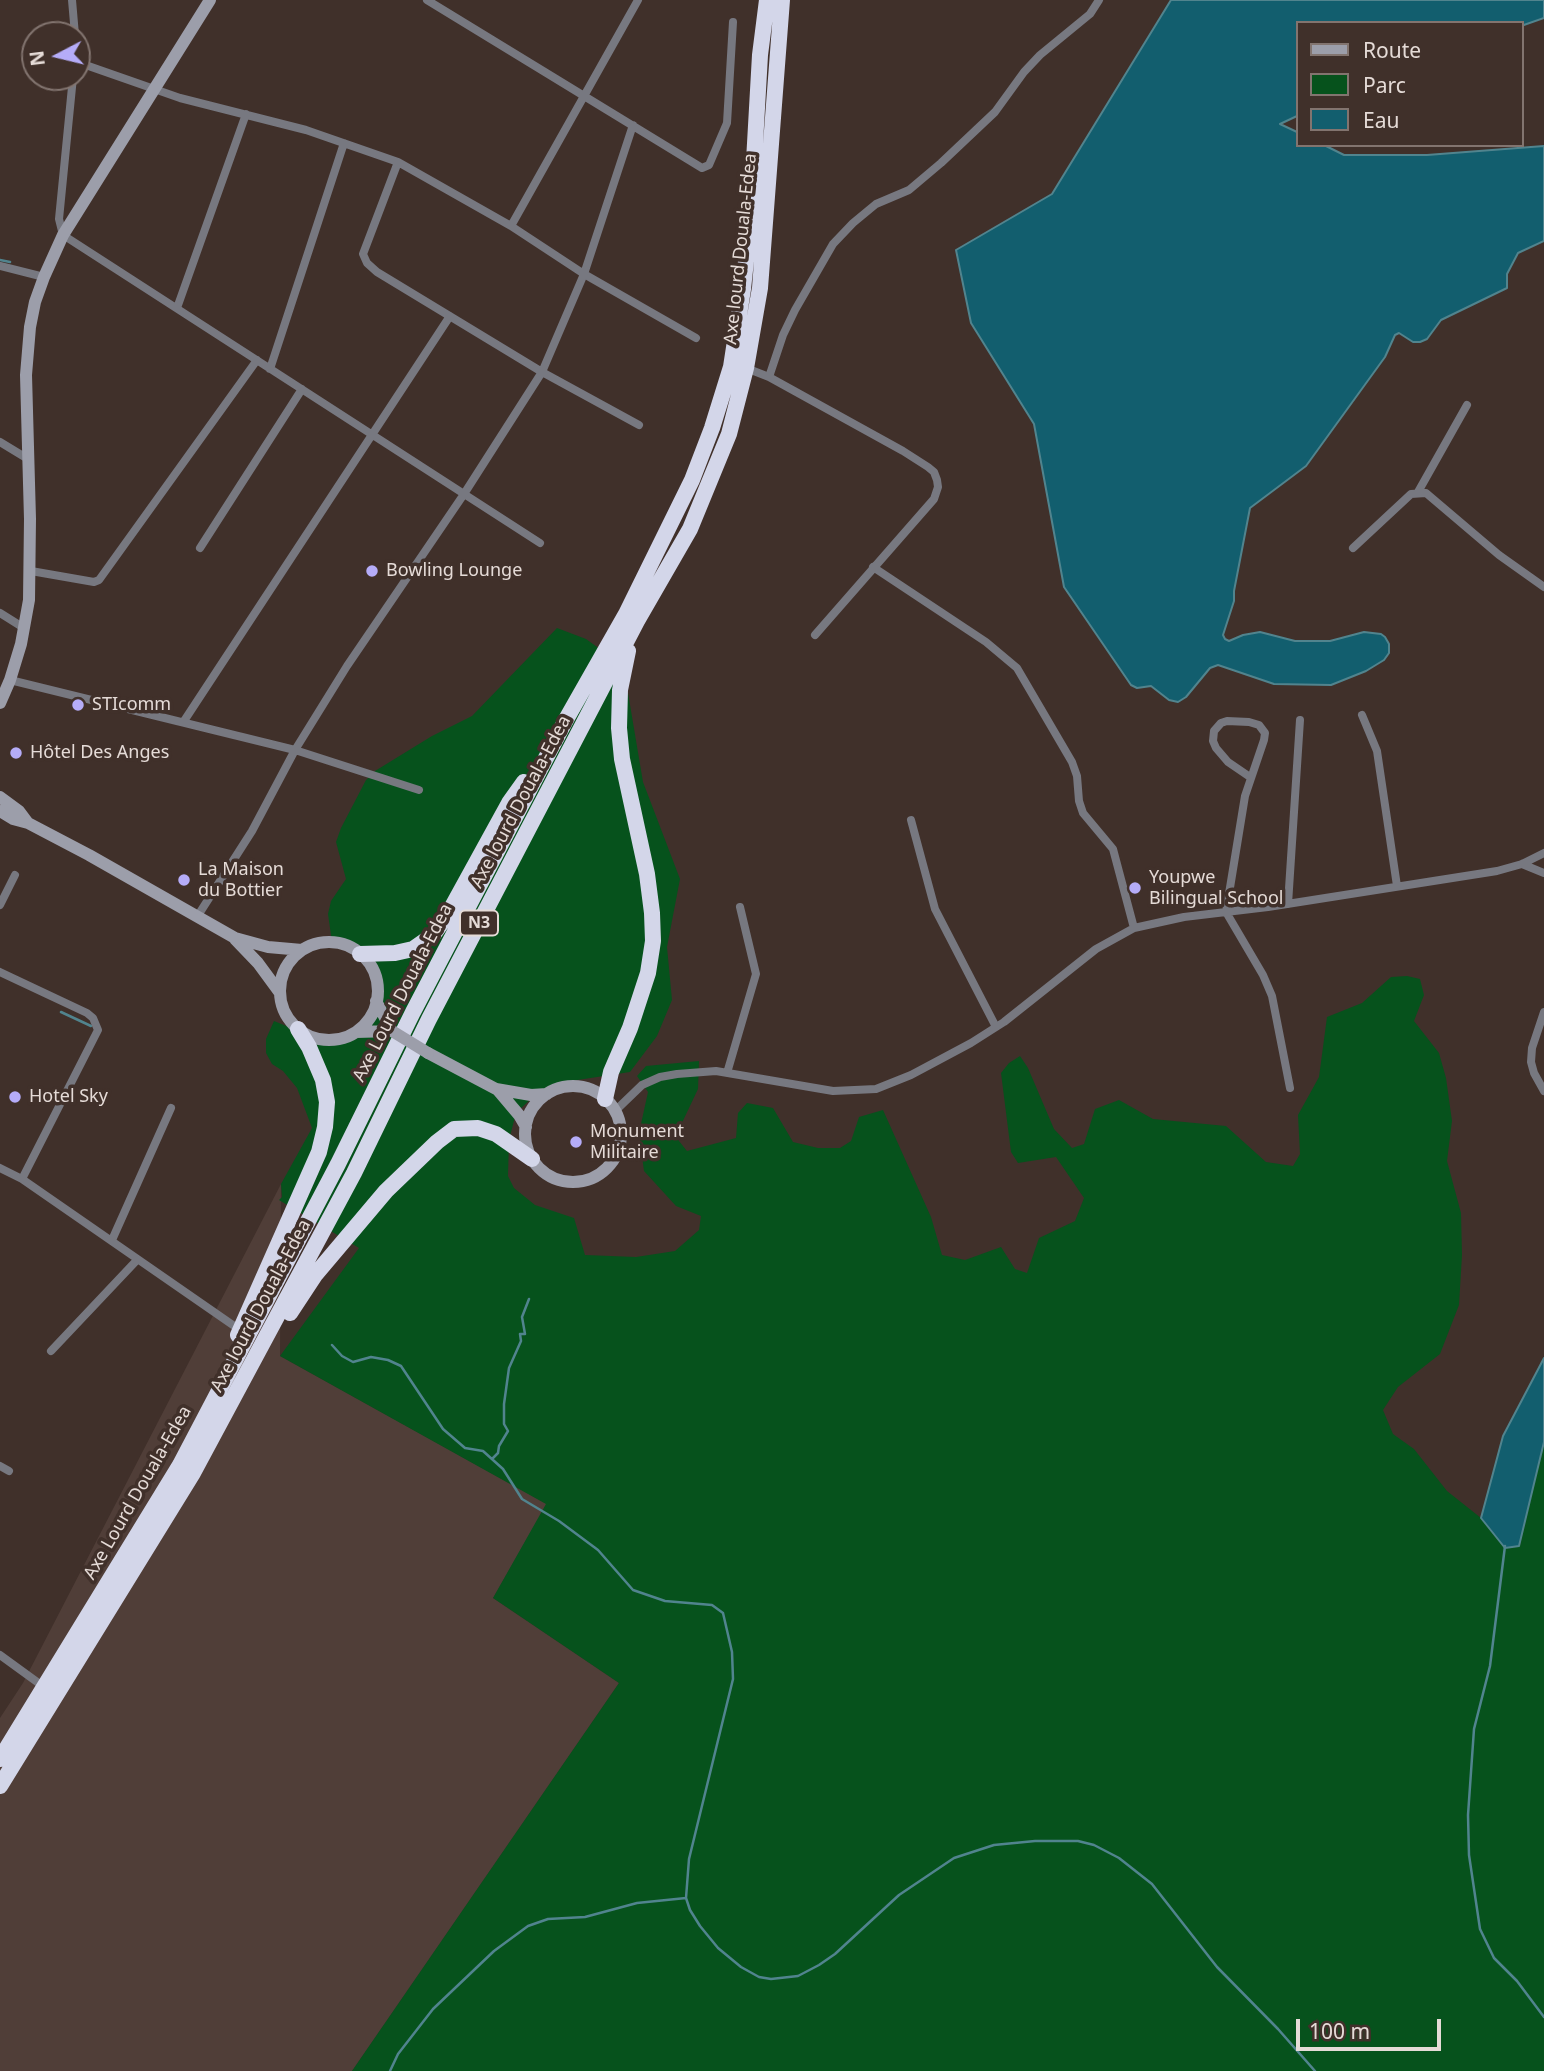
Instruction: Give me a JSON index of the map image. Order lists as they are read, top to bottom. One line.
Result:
{"streets":{"highway":["Axe lourd Douala-Edea","N3","Axe Lourd Douala-Edea"]},"places":["Bowling Lounge","STIcomm","Hôtel Des Anges","La Maison du Bottier","Youpwe Bilingual School","Hotel Sky","Monument Militaire"],"legend":["Route","Parc","Eau"],"scale_bar":"100 m","north":"left"}
